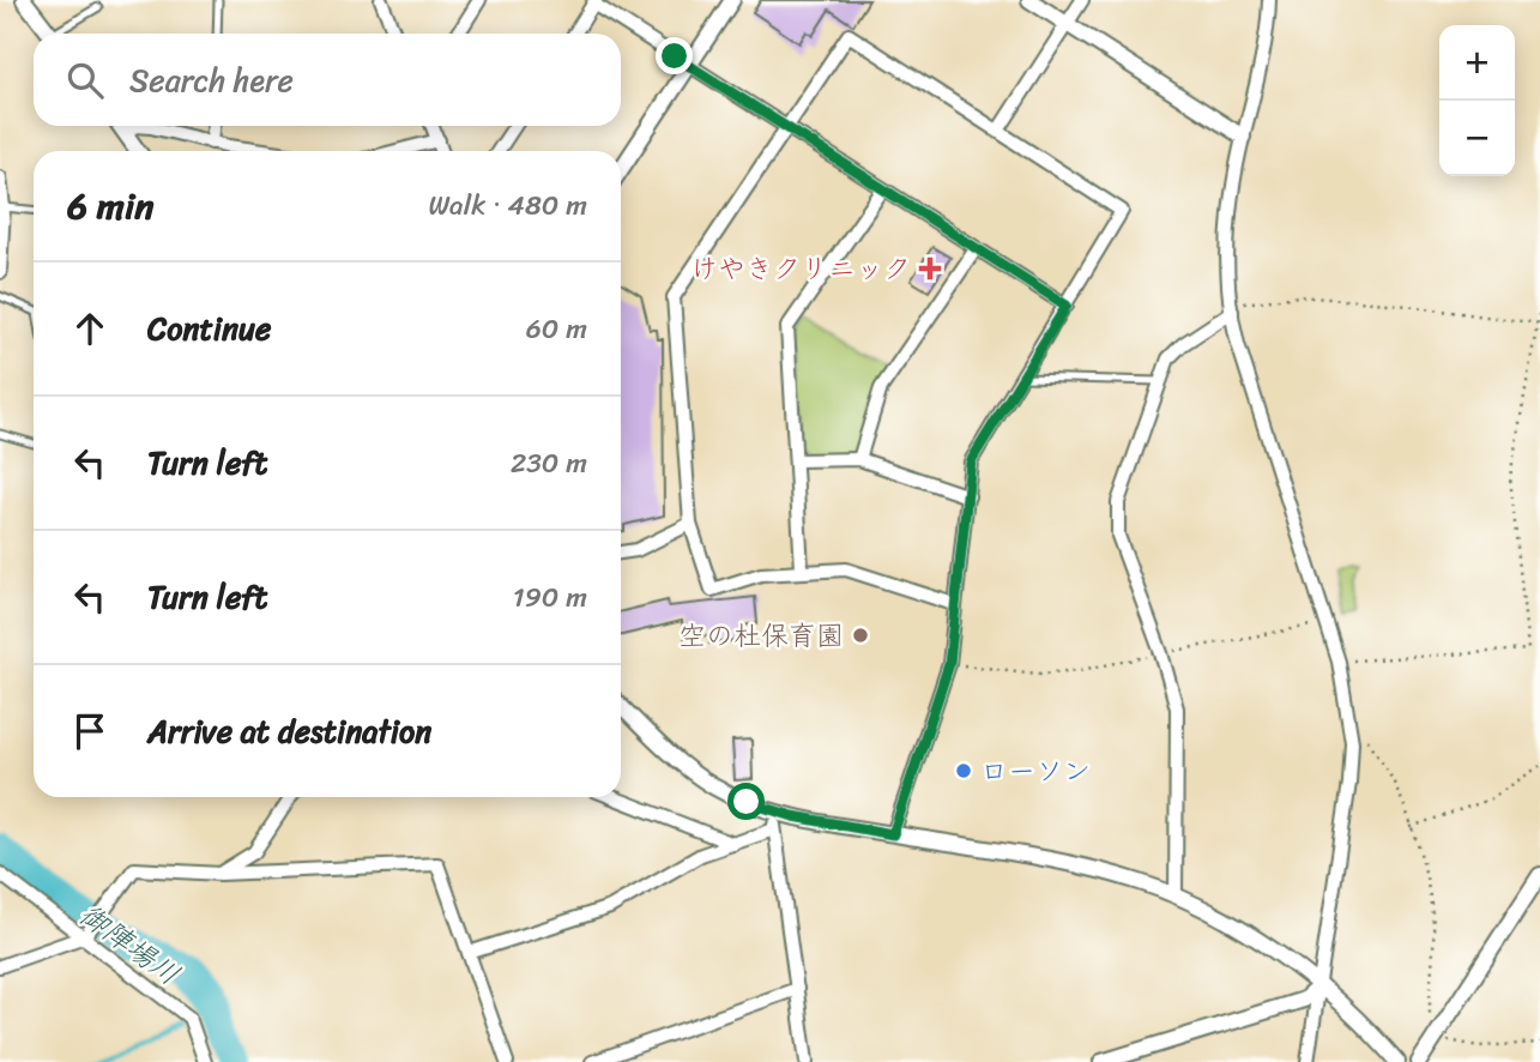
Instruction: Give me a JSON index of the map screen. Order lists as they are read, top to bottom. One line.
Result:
{"water":["御陣場川"],"places":{"health":["けやきクリニック"],"other":["空の杜保育園","ローソン"]},"page":{"map_buttons":["+","−"],"search":"Search here","heading":["6 min","Walk · 480 m"],"list":[["Continue","60 m"],["Turn left","230 m"],["Turn left","190 m"],"Arrive at destination"]}}
